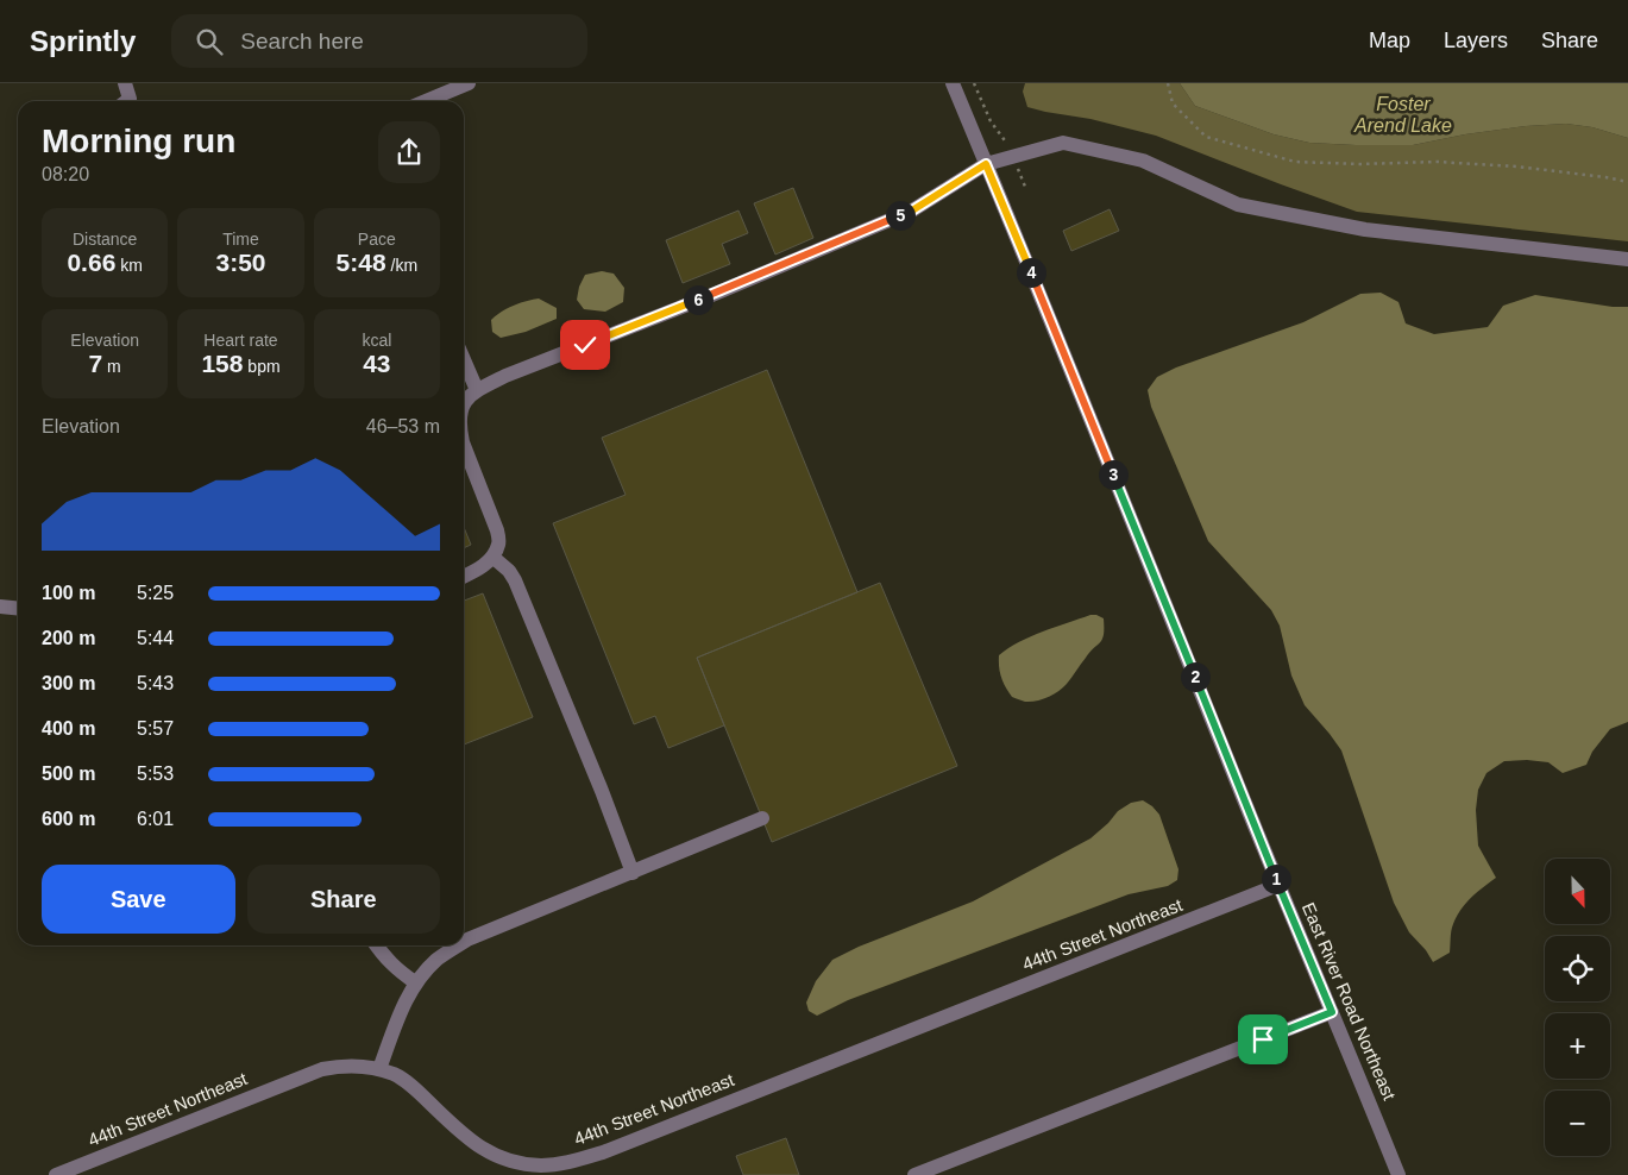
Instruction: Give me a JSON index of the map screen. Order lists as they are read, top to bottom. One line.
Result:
{"streets":{"street":["44th Street Northeast","East River Road Northeast"]},"crossings":[["44th Street Northeast","East River Road Northeast"]],"water":["Foster Arend Lake"],"north":"bottom","page":{"header":"Sprintly","search":"Search here","nav":["Map","Layers","Share"],"heading":["Morning run","08:20"],"pins":["5","4","6","3","2","1"],"stats":[["Distance","0.66 km"],["Time","3:50"],["Pace","5:48 /km"],["Elevation","7 m"],["Heart rate","158 bpm"],["kcal","43"]],"chart":["Elevation","46–53 m"],"list":[{"name":"100 m","note":"5:25"},{"name":"200 m","note":"5:44"},{"name":"300 m","note":"5:43"},{"name":"400 m","note":"5:57"},{"name":"500 m","note":"5:53"},{"name":"600 m","note":"6:01"}],"buttons":["Save","Share"],"map_buttons":["+","−"]}}
